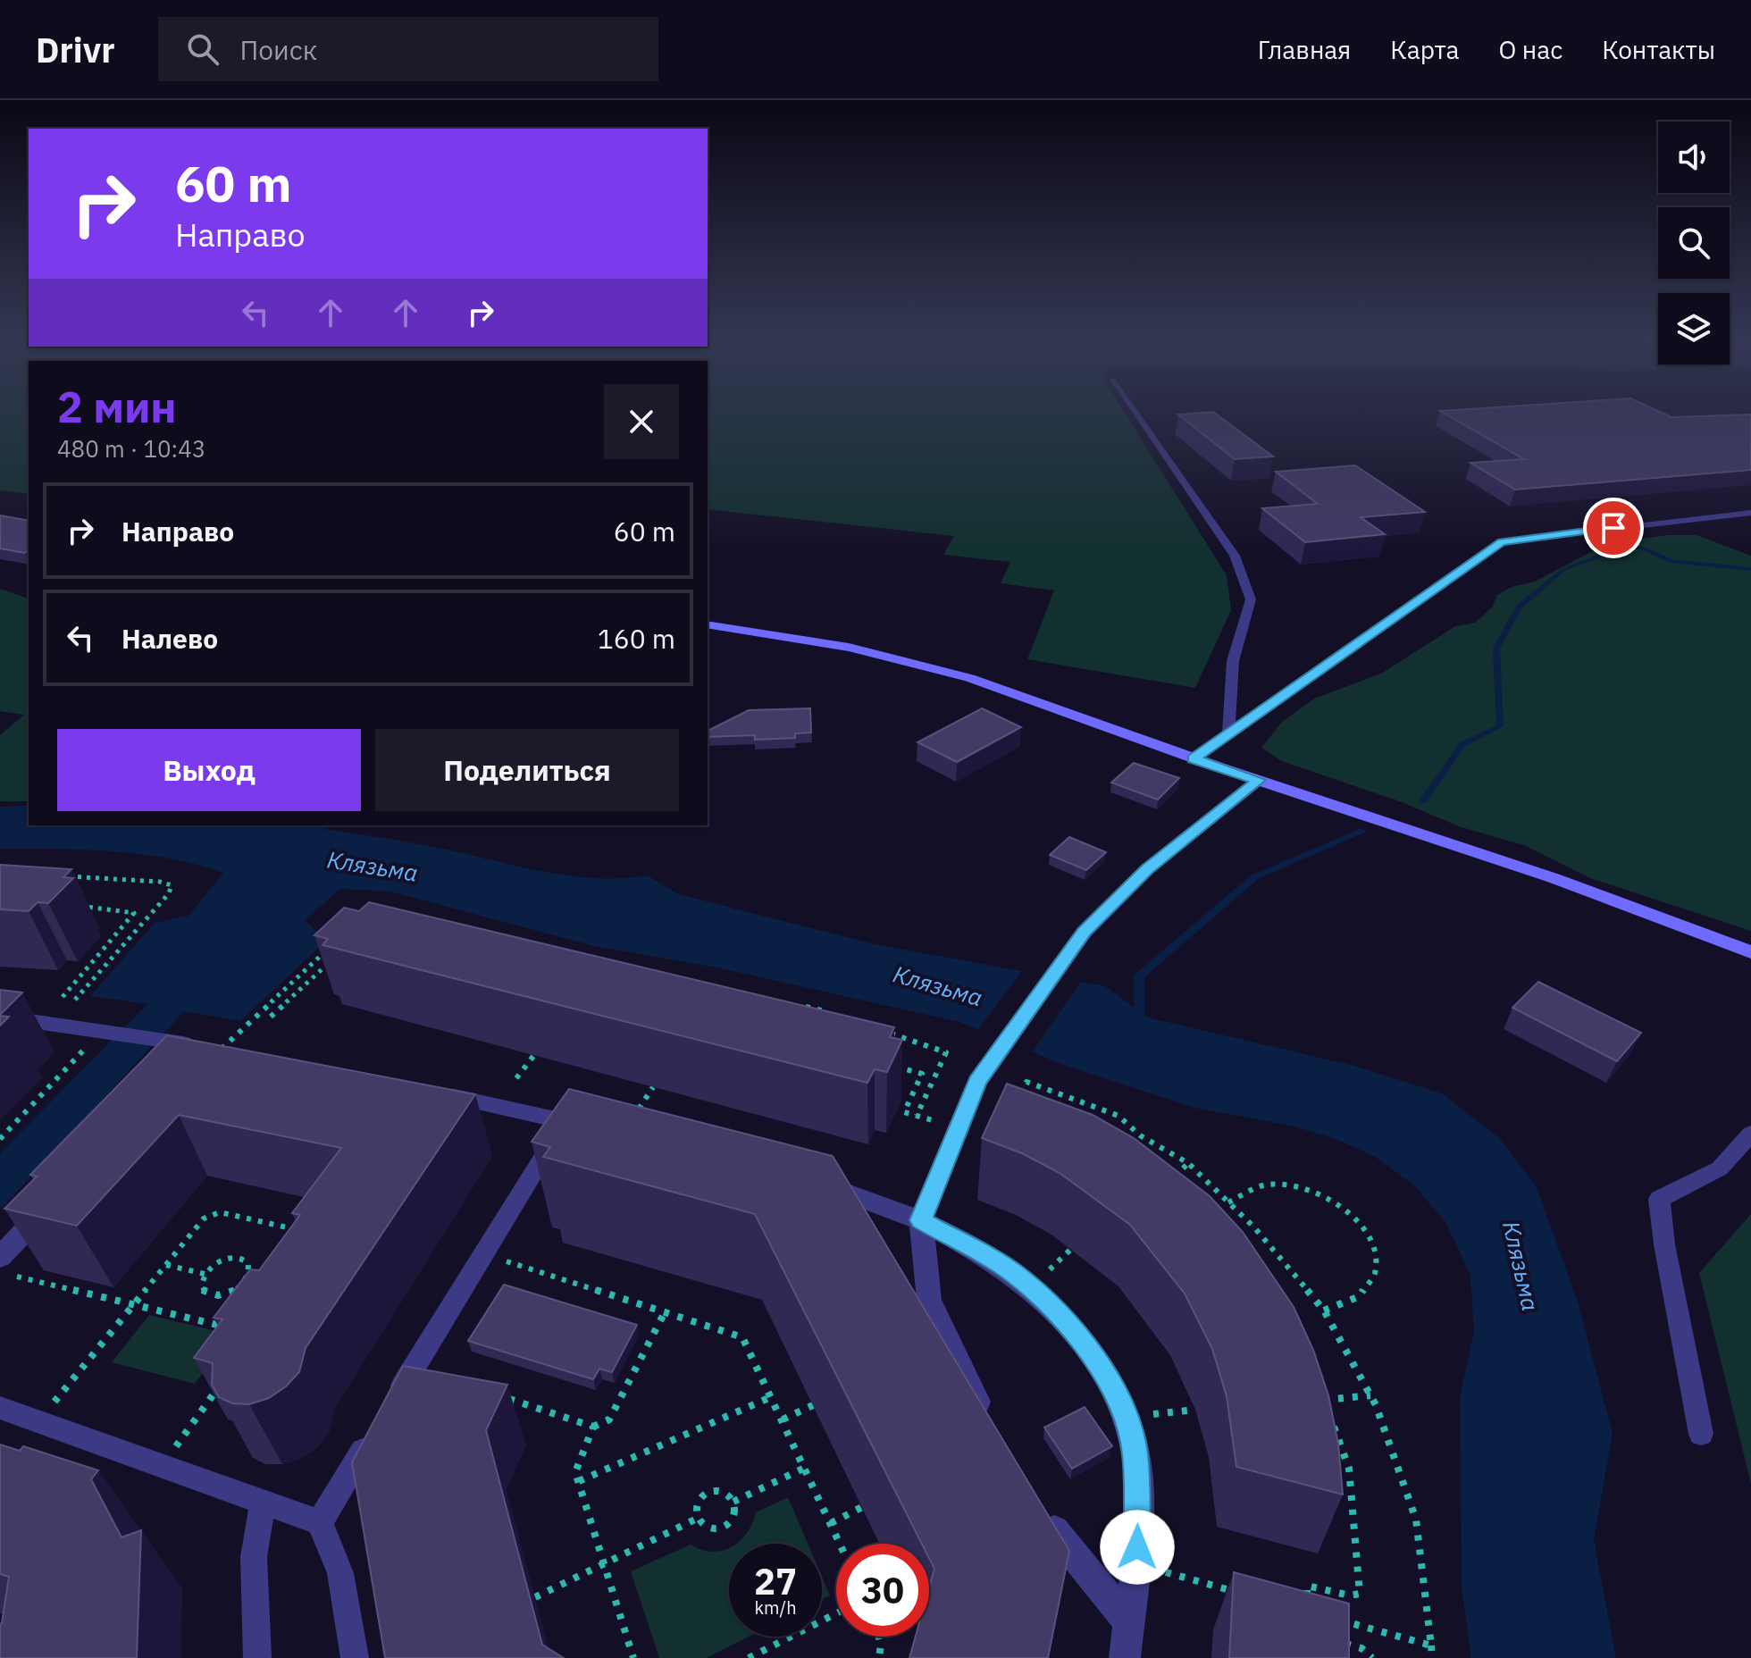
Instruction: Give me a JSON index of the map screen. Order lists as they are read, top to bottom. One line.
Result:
{"water":["Клязьма"],"page":{"header":"Drivr","search":"Поиск","nav":["Главная","Карта","О нас","Контакты"],"turn":["60 m","Направо"],"heading":["2 мин","480 m · 10:43"],"list":[{"name":"Направо","value":"60 m"},{"name":"Налево","value":"160 m"}],"buttons":["Выход","Поделиться"],"speed":"27 km/h","limit":"30"}}
